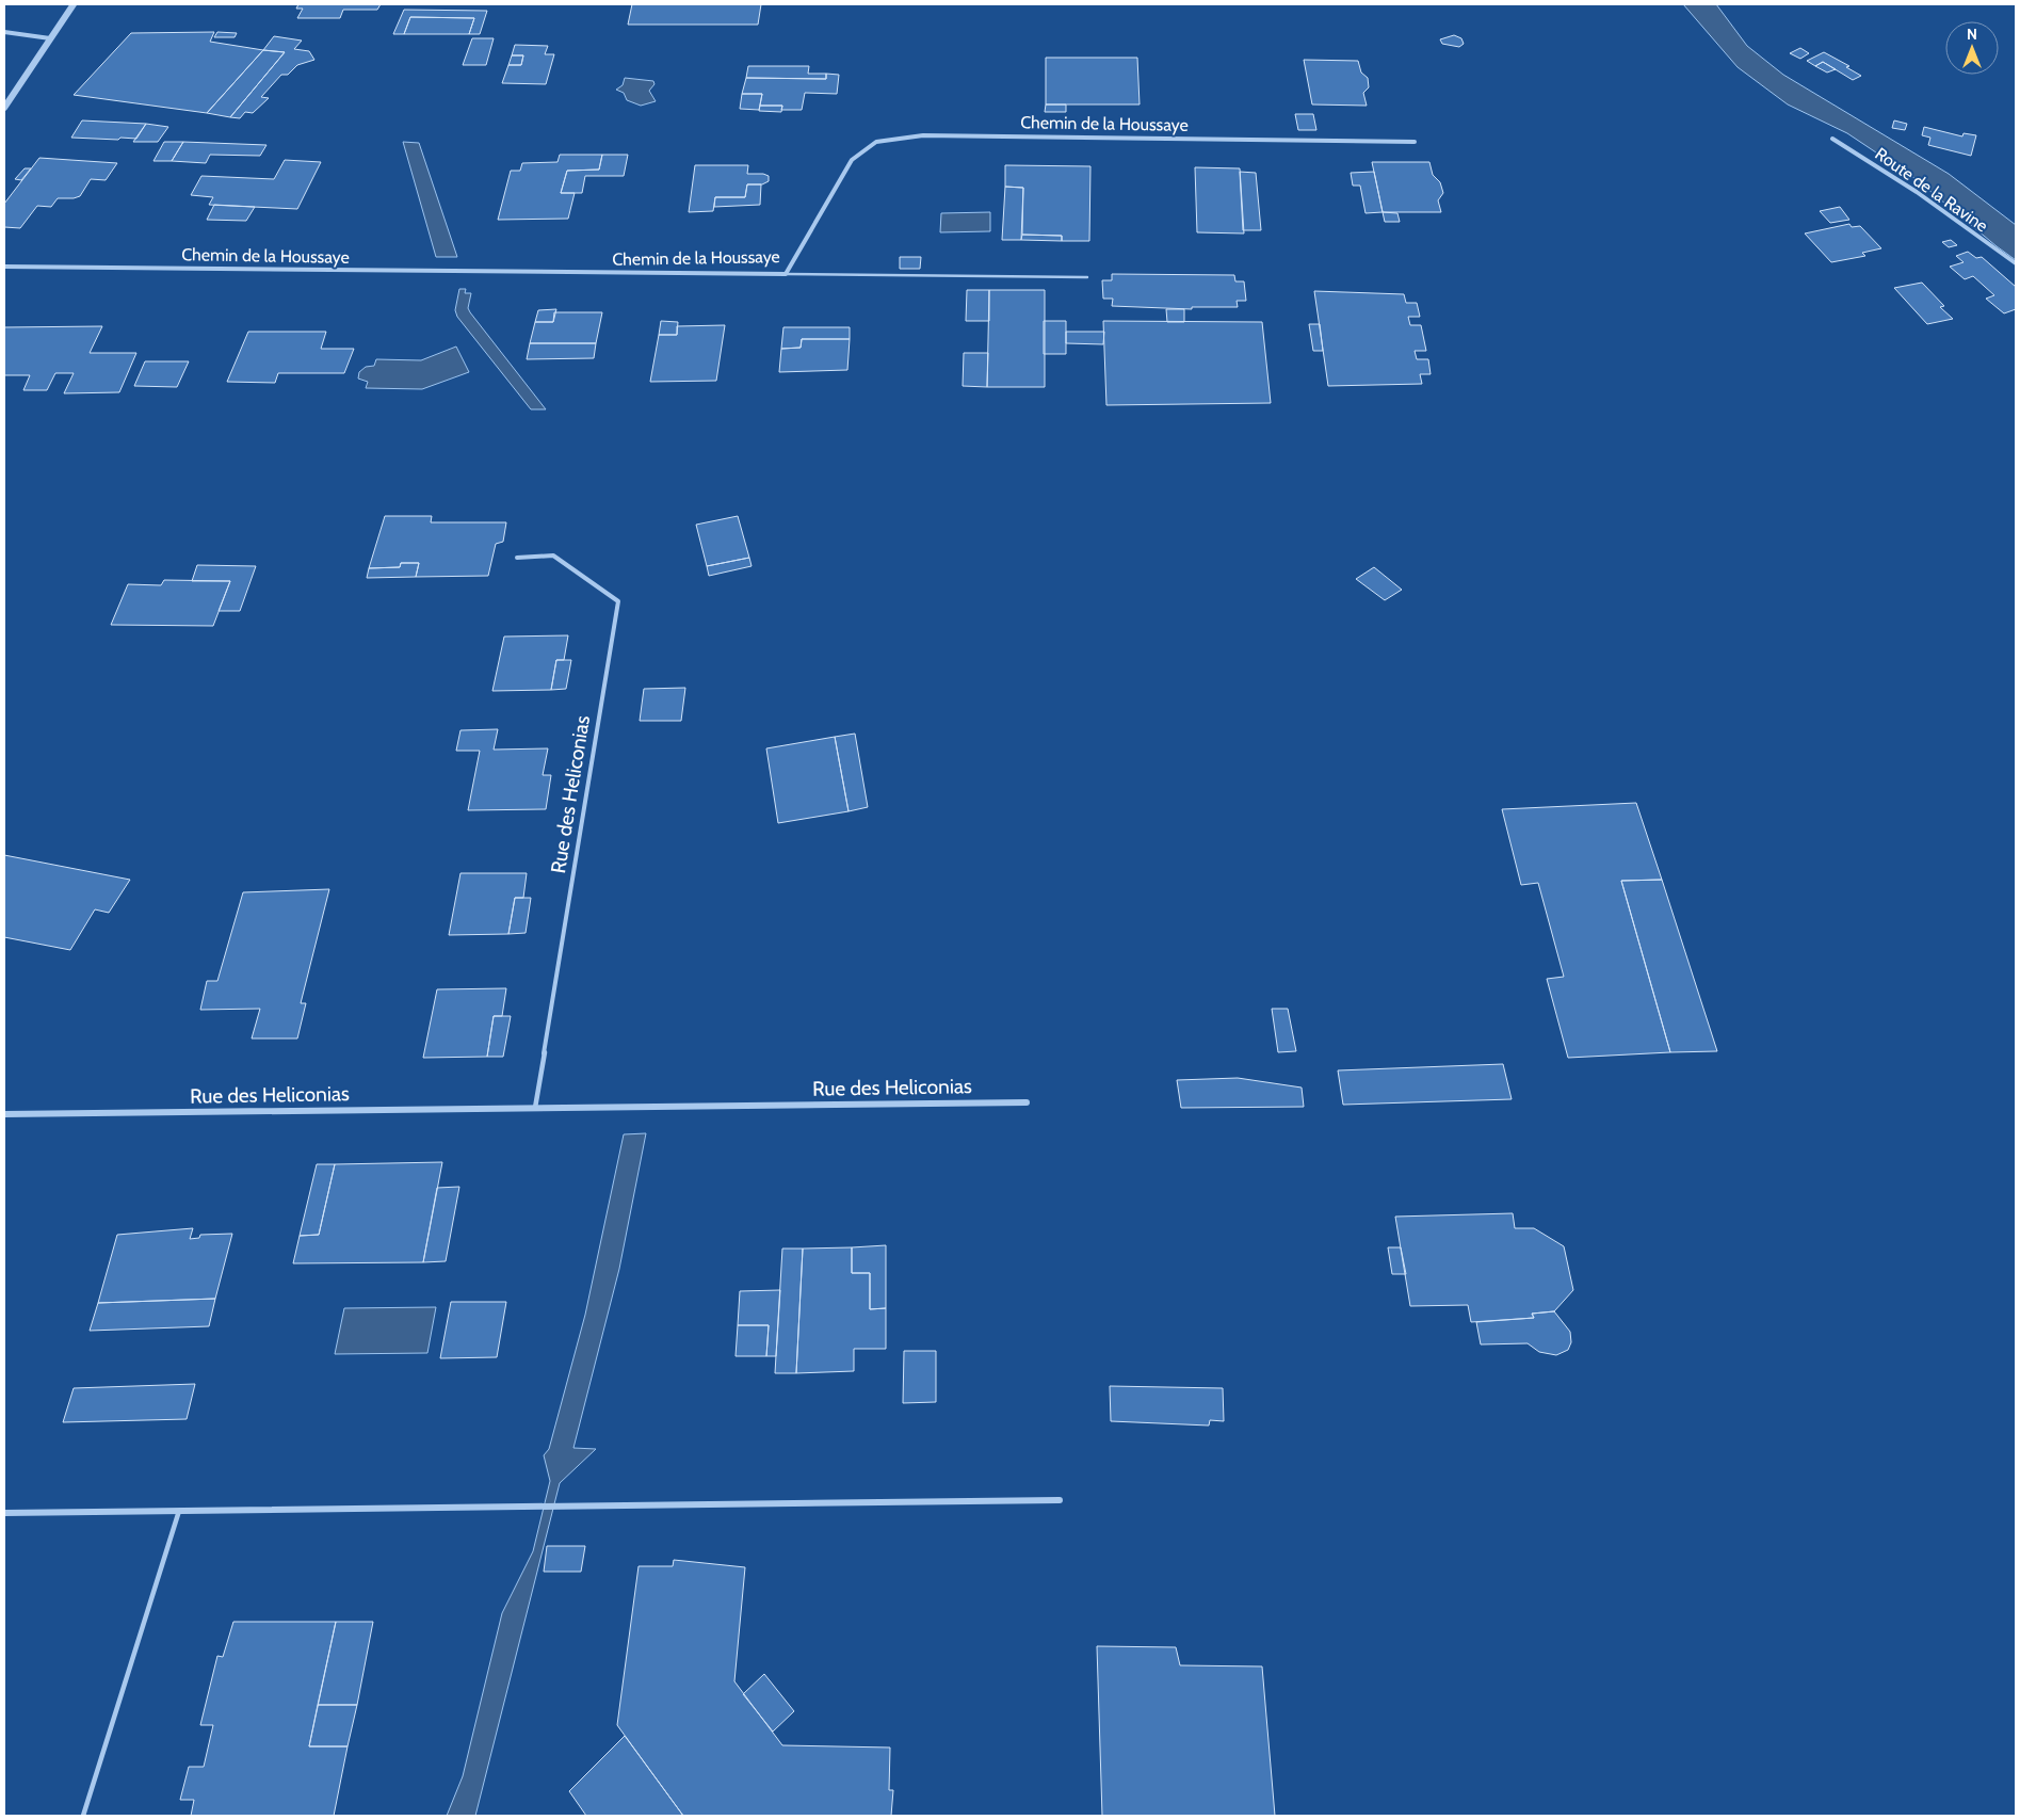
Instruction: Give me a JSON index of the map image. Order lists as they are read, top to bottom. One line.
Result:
{"streets":{"street":["Chemin de la Houssaye","Route de la Ravine","Rue des Heliconias"]},"north":"top"}
